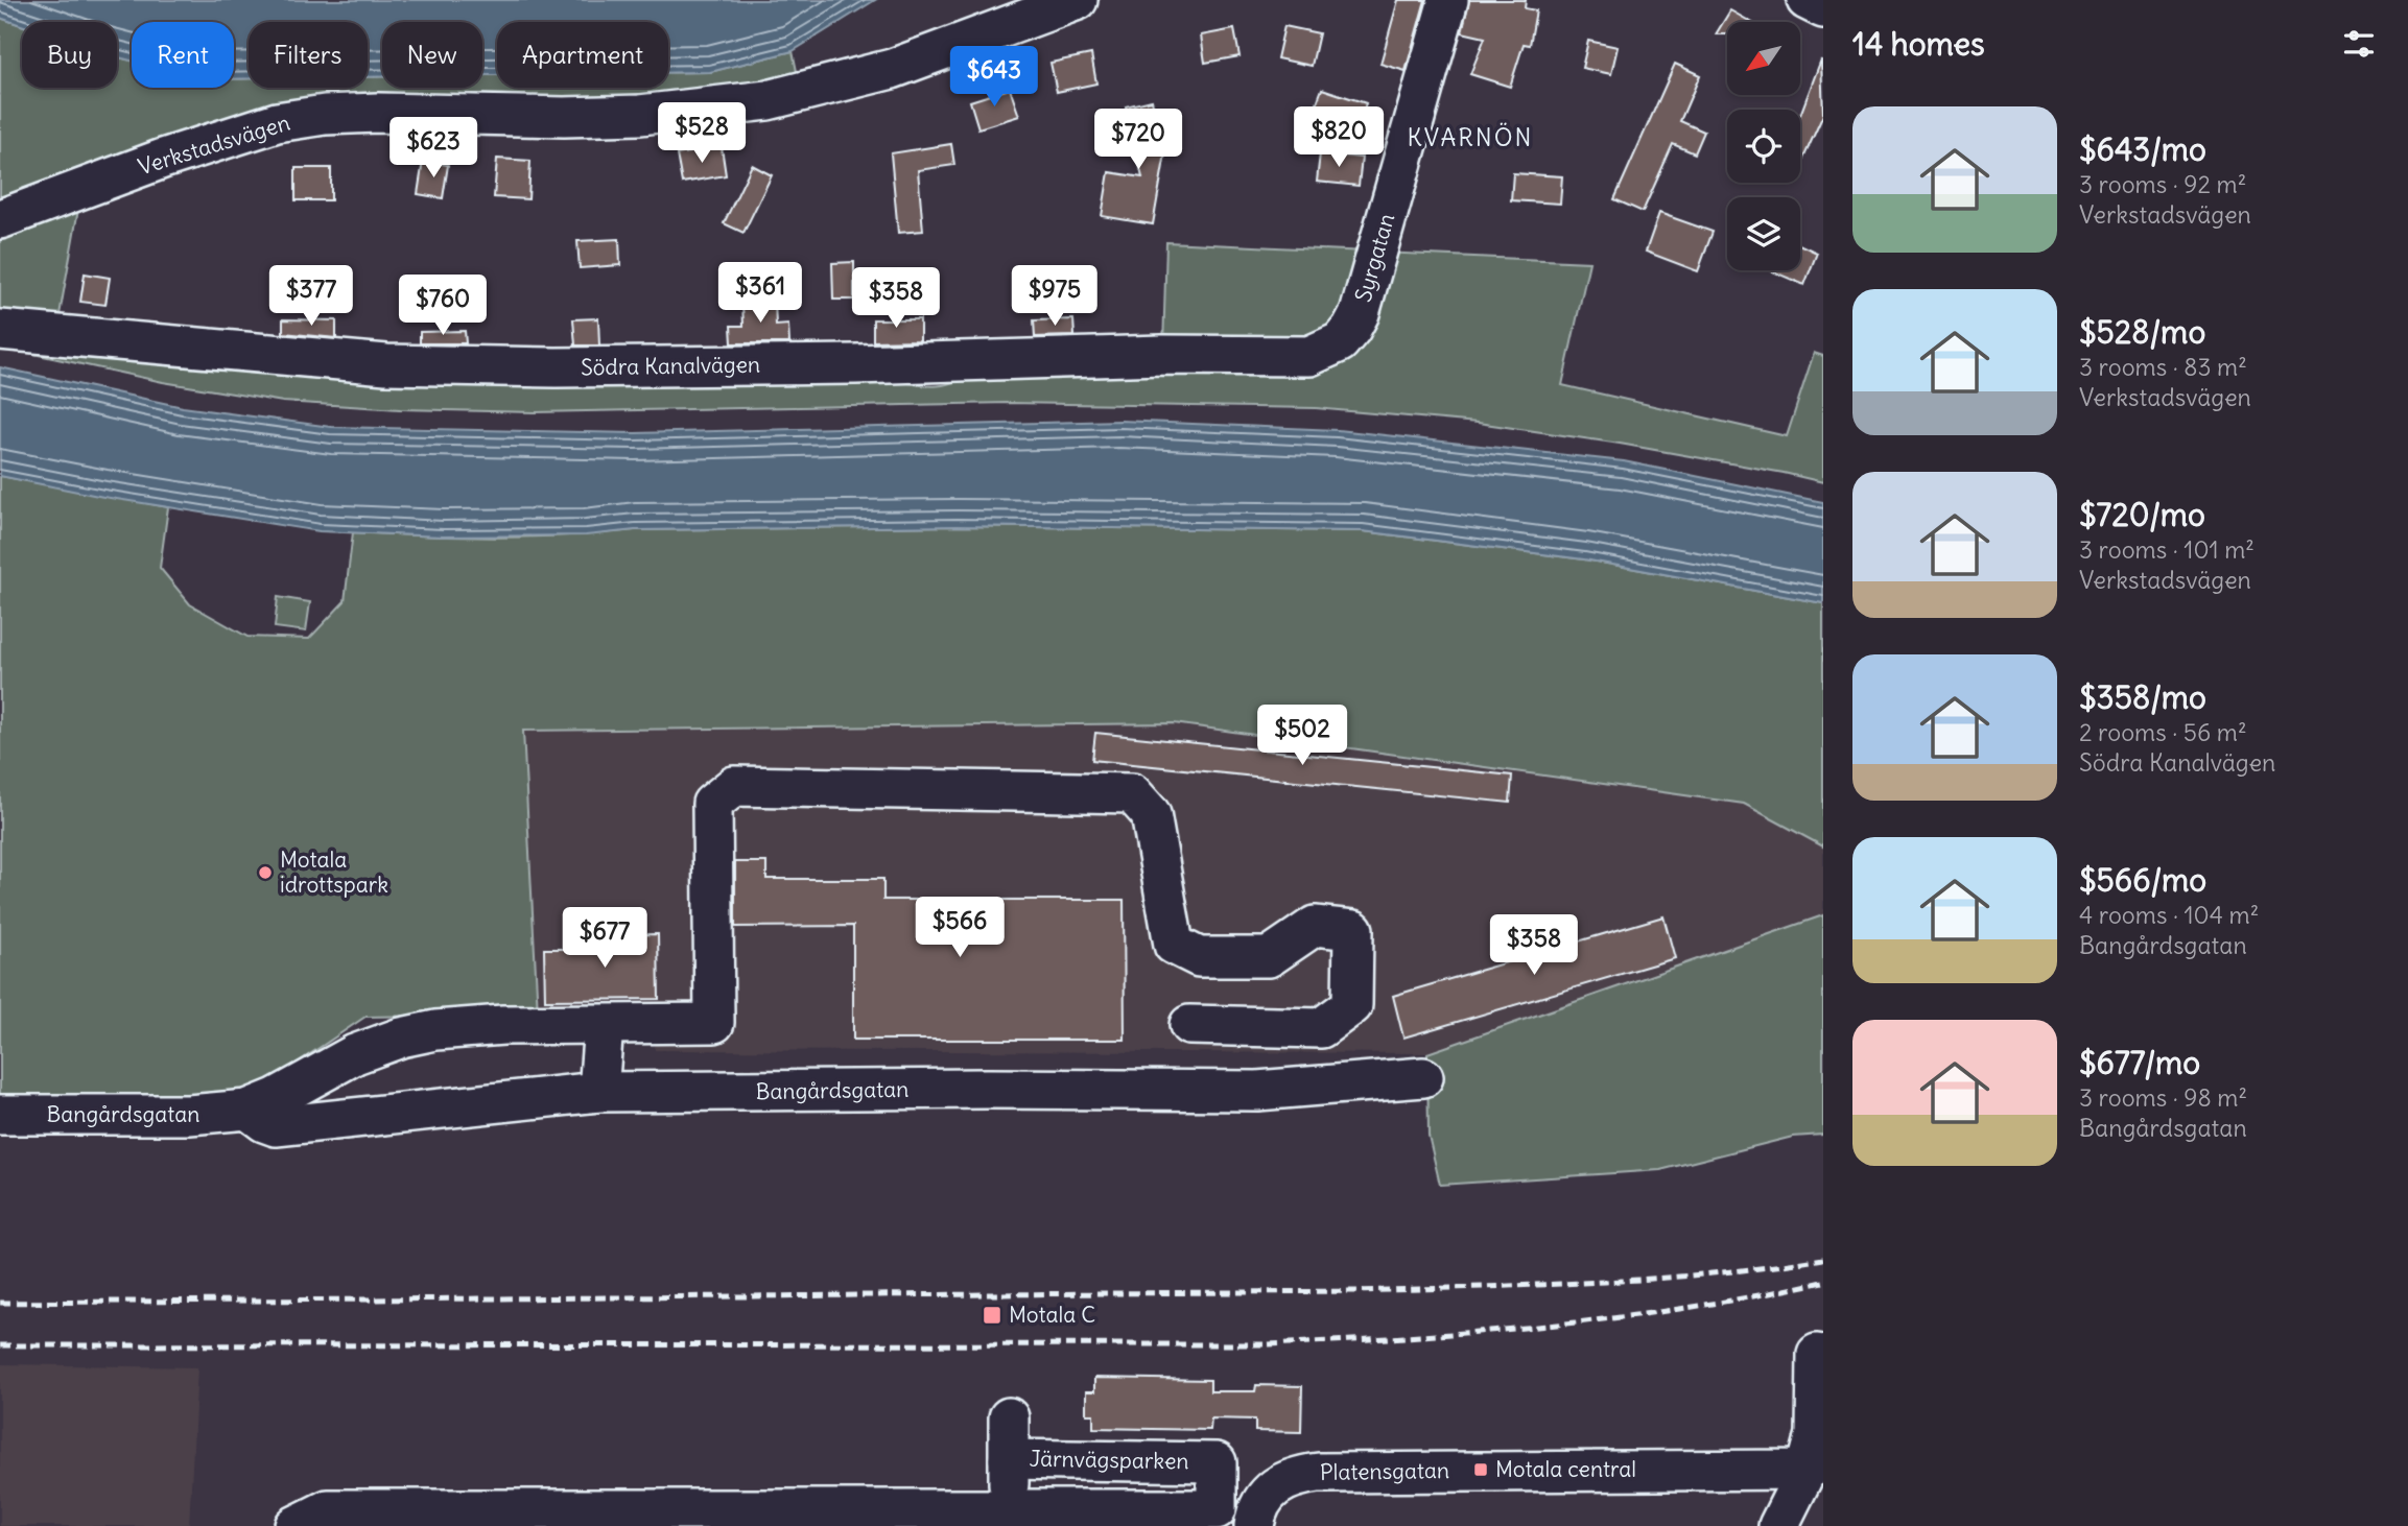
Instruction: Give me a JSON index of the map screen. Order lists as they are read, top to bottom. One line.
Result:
{"streets":{"street":["Verkstadsvägen","Syrgatan","Södra Kanalvägen","Bangårdsgatan","Järnvägsparken","Platensgatan"]},"crossings":[["Syrgatan","Södra Kanalvägen"]],"districts":["KVARNÖN"],"places":{"other":["Motala idrottspark"],"transit":["Motala C","Motala central"]},"north":"bottom left","page":{"heading":"14 homes","chip":["Buy","Rent","Filters","New","Apartment"],"price":["$643","$528","$820","$720","$623","$361","$377","$975","$358","$760","$502","$566","$677","$358"],"list":[{"name":"$643/mo","note":"3 rooms · 92 m² · Verkstadsvägen"},{"name":"$528/mo","note":"3 rooms · 83 m² · Verkstadsvägen"},{"name":"$720/mo","note":"3 rooms · 101 m² · Verkstadsvägen"},{"name":"$358/mo","note":"2 rooms · 56 m² · Södra Kanalvägen"},{"name":"$566/mo","note":"4 rooms · 104 m² · Bangårdsgatan"},{"name":"$677/mo","note":"3 rooms · 98 m² · Bangårdsgatan"}]}}
